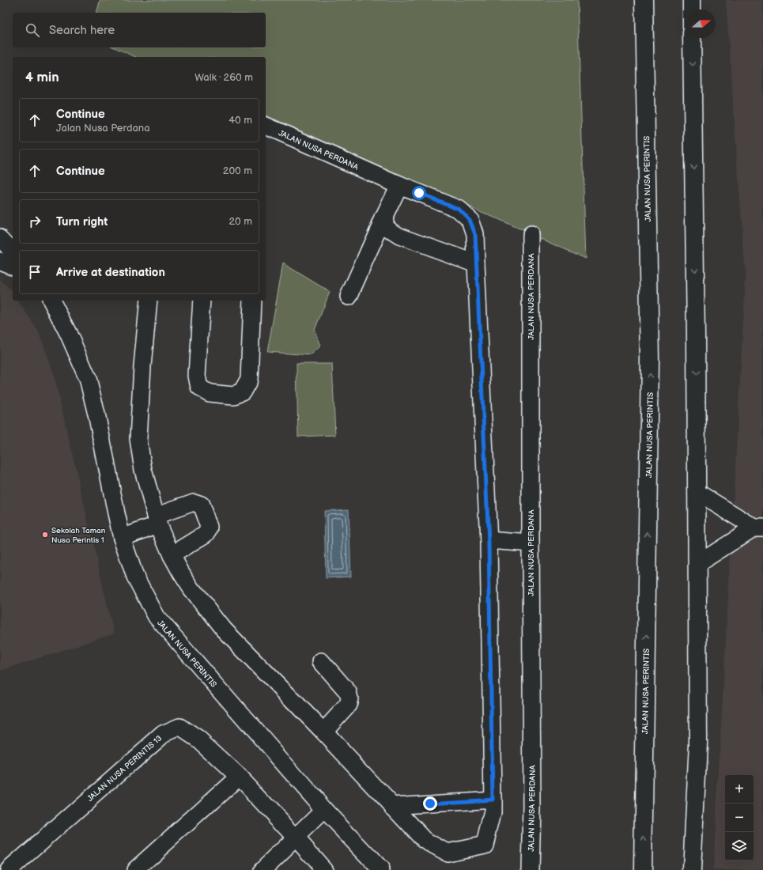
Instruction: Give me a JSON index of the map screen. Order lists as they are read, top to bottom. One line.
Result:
{"streets":{"main road":["JALAN NUSA PERINTIS"],"street":["JALAN NUSA PERDANA","JALAN NUSA PERINTIS 13"]},"places":["Sekolah Taman Nusa Perintis 1"],"north":"right","page":{"search":"Search here","heading":["4 min","Walk · 260 m"],"list":[["Continue","Jalan Nusa Perdana","40 m"],["Continue","200 m"],["Turn right","20 m"],"Arrive at destination"],"map_buttons":["+","−"]}}
